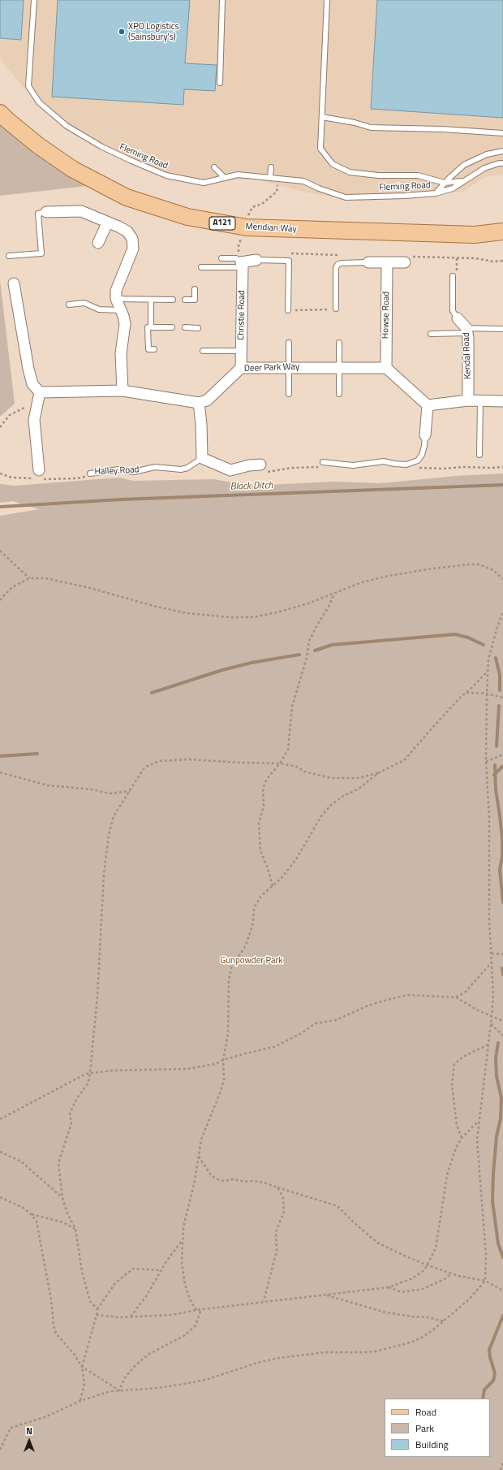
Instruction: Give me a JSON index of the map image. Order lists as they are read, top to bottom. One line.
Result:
{"streets":{"main road":["A121","Meridian Way"],"street":["Christie Road","Howse Road","Kendal Road","Deer Park Way"],"lane":["Fleming Road","Halley Road"]},"crossings":[["Christie Road","Deer Park Way"],["Howse Road","Deer Park Way"]],"water":["Black Ditch"],"parks":["Gunpowder Park"],"places":["XPO Logistics (Sainsbury's)"],"legend":["Road","Park","Building"],"north":"top"}
